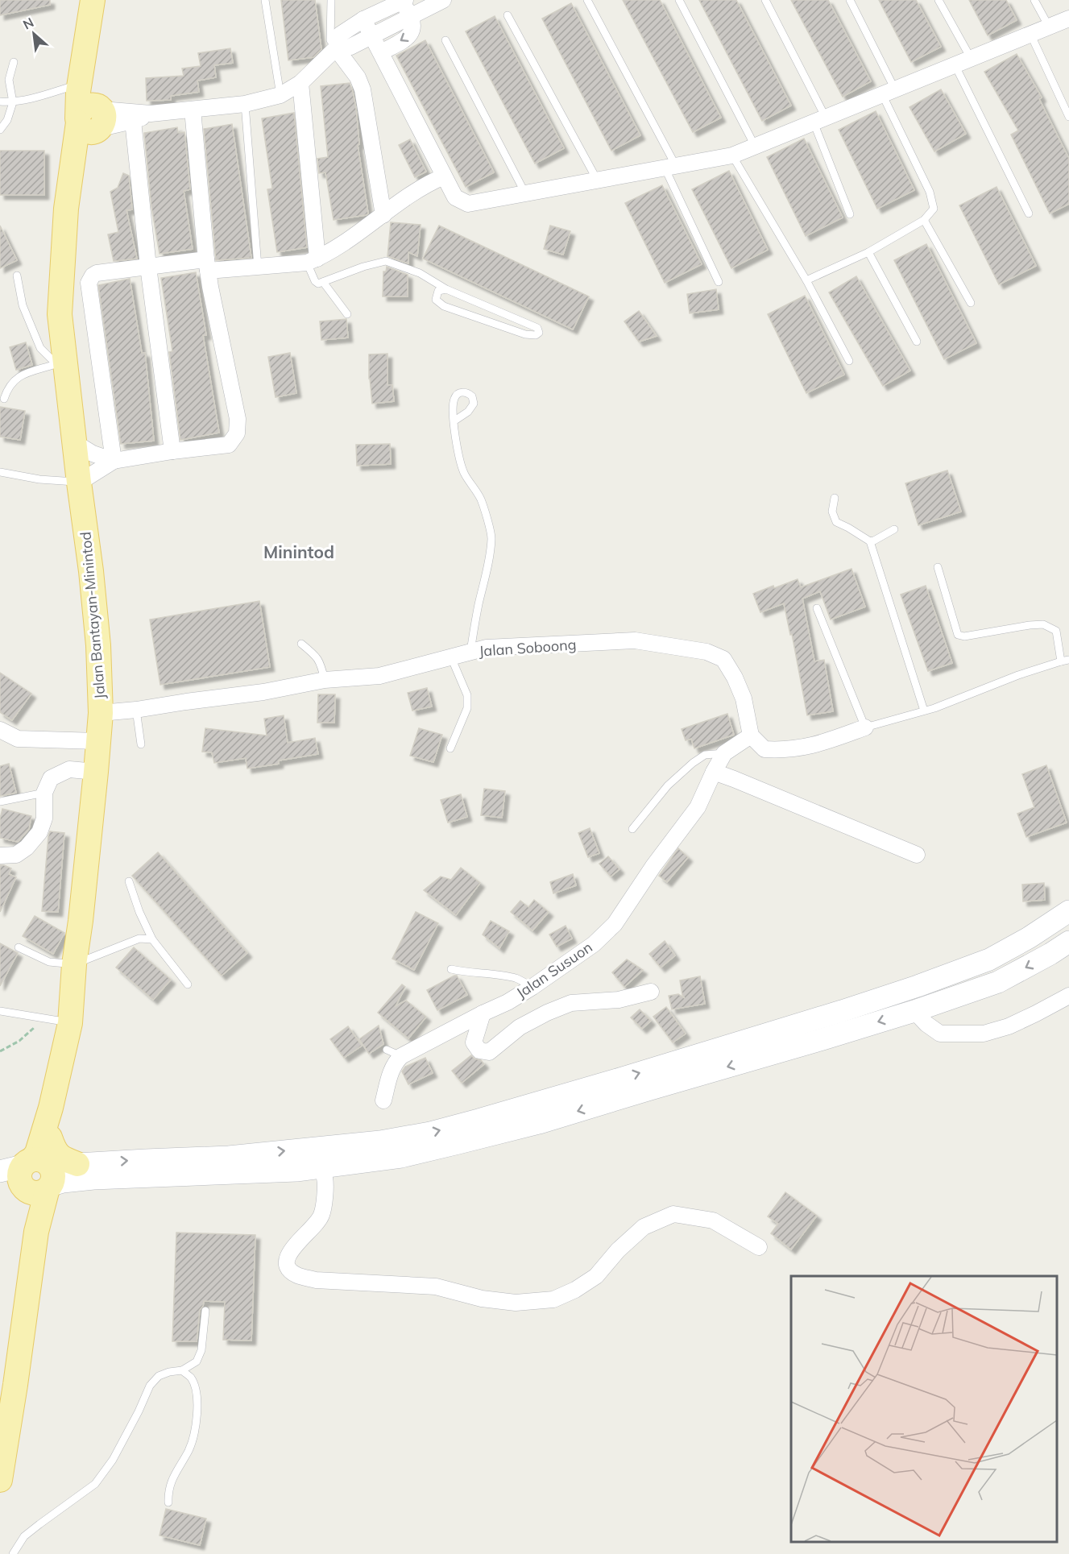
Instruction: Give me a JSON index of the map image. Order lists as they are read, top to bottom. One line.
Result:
{"streets":{"main road":["Jalan Bantayan-Minintod"],"street":["Jalan Soboong","Jalan Susuon"]},"crossings":[["Jalan Bantayan-Minintod","Jalan Soboong"],["Jalan Soboong","Jalan Susuon"]],"districts":["Minintod"],"north":"top left"}
